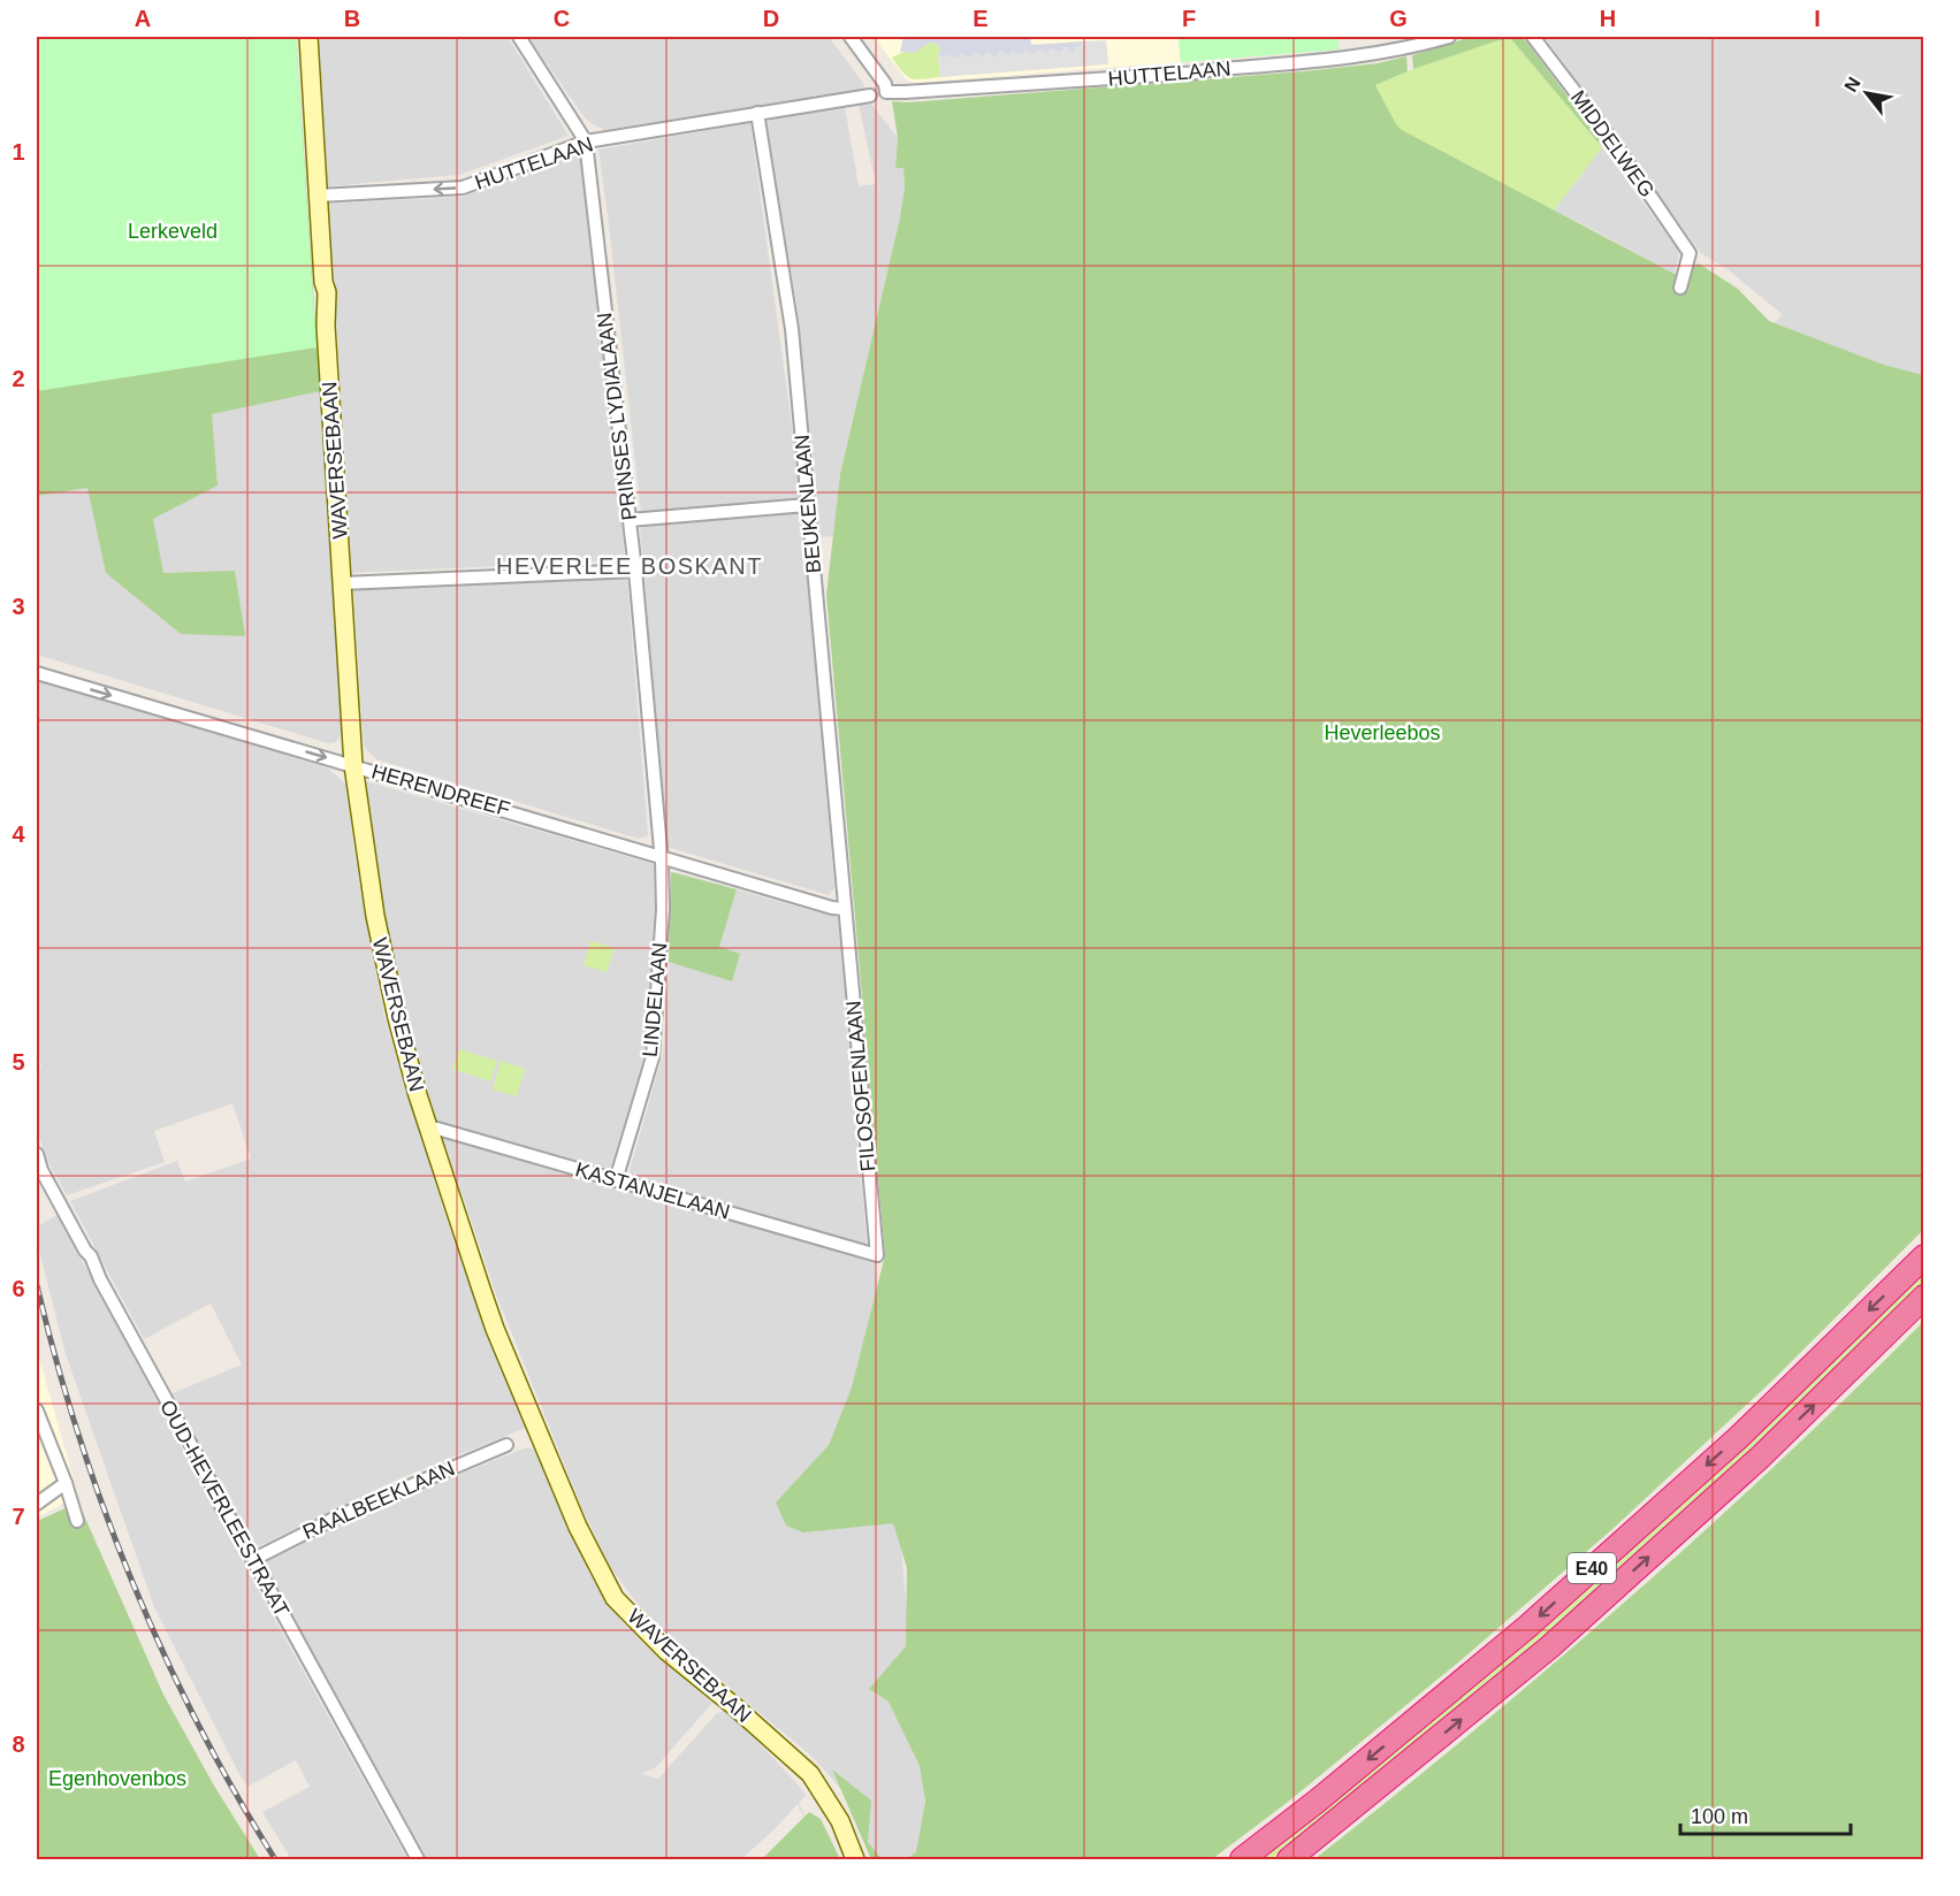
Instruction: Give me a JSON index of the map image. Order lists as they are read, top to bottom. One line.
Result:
{"streets":{"highway":["E40"],"street":["HUTTELAAN","MIDDELWEG","PRINSES LYDIALAAN","WAVERSEBAAN","BEUKENLAAN","HERENDREEF","LINDELAAN","FILOSOFENLAAN","KASTANJELAAN","RAALBEEKLAAN","OUD-HEVERLEESTRAAT"]},"crossings":[["HUTTELAAN","PRINSES LYDIALAAN"],["HUTTELAAN","WAVERSEBAAN"],["HUTTELAAN","BEUKENLAAN"],["PRINSES LYDIALAAN","HERENDREEF"],["PRINSES LYDIALAAN","LINDELAAN"],["WAVERSEBAAN","HERENDREEF"],["WAVERSEBAAN","KASTANJELAAN"],["BEUKENLAAN","HERENDREEF"],["BEUKENLAAN","FILOSOFENLAAN"],["HERENDREEF","LINDELAAN"],["HERENDREEF","FILOSOFENLAAN"],["LINDELAAN","KASTANJELAAN"],["FILOSOFENLAAN","KASTANJELAAN"],["RAALBEEKLAAN","OUD-HEVERLEESTRAAT"]],"one_way":["HERENDREEF"],"districts":["HEVERLEE BOSKANT"],"parks":["Lerkeveld","Heverleebos","Egenhovenbos"],"scale_bar":"100 m","north":"top left","grid":{"columns":["A","B","C","D","E","F","G","H","I"],"rows":["1","2","3","4","5","6","7","8"]}}
